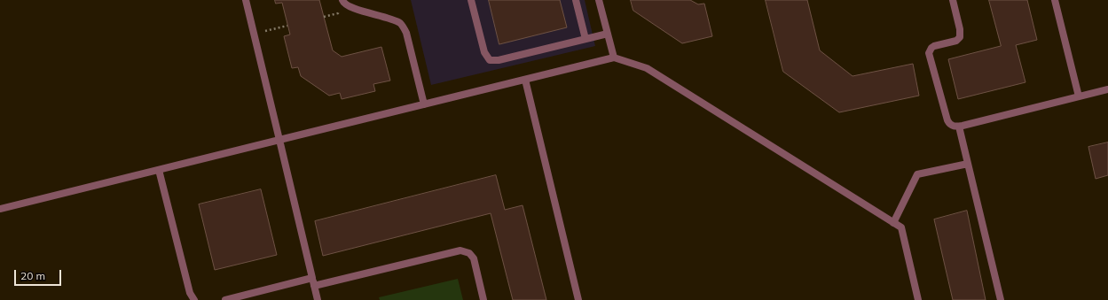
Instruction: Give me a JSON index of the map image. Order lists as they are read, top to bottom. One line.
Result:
{"scale_bar":"20 m"}
